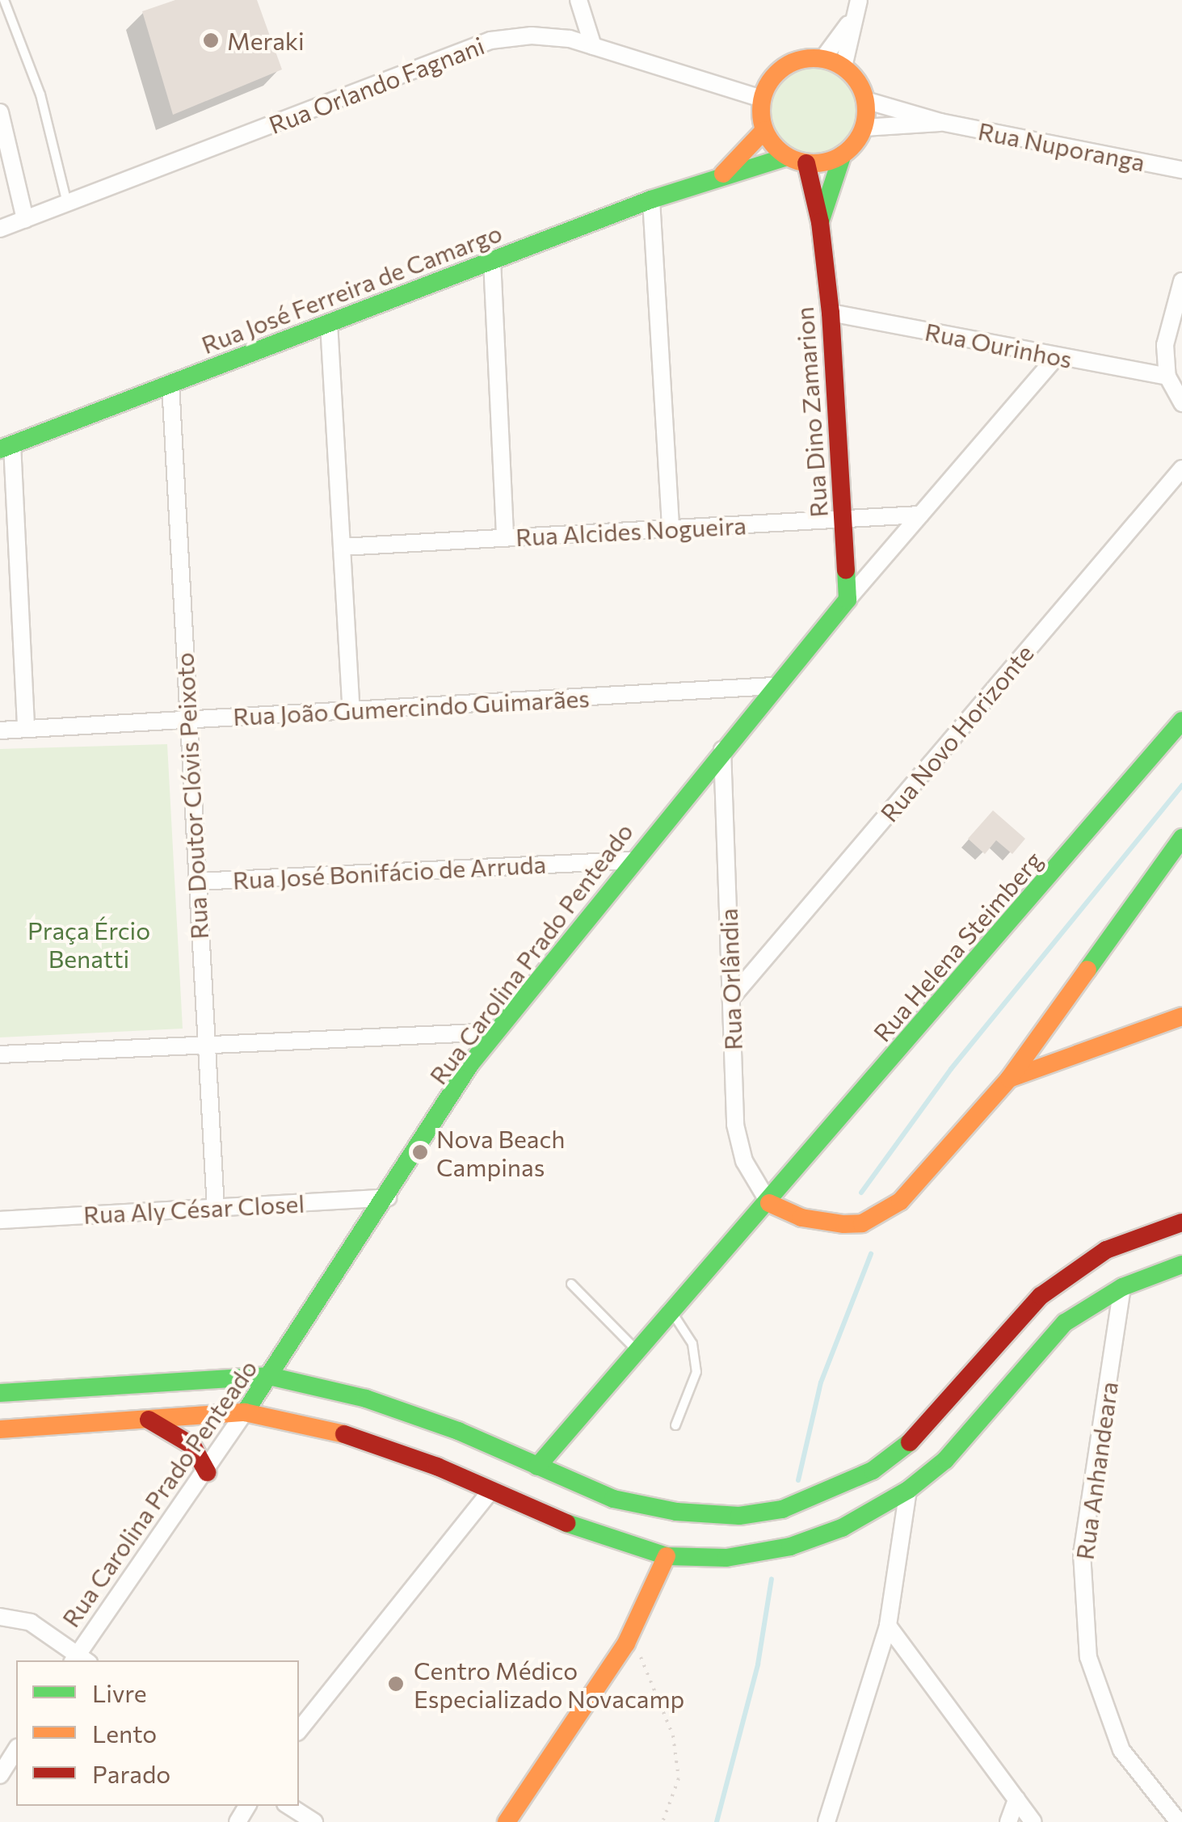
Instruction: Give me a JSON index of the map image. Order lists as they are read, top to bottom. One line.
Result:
{"streets":{"main road":["Rua José Ferreira de Camargo","Rua Dino Zamarion","Rua Helena Steimberg","Rua Carolina Prado Penteado"],"street":["Rua Orlando Fagnani","Rua Nuporanga","Rua Ourinhos","Rua Alcides Nogueira","Rua João Gumercindo Guimarães","Rua Novo Horizonte","Rua Doutor Clóvis Peixoto","Rua José Bonifácio de Arruda","Rua Orlândia","Rua Aly César Closel","Rua Anhandeara"]},"crossings":[["Rua Orlando Fagnani","Rua Nuporanga"],["Rua Orlando Fagnani","Rua José Ferreira de Camargo"],["Rua Orlando Fagnani","Rua Dino Zamarion"],["Rua Nuporanga","Rua José Ferreira de Camargo"],["Rua Nuporanga","Rua Dino Zamarion"],["Rua José Ferreira de Camargo","Rua Dino Zamarion"],["Rua José Ferreira de Camargo","Rua Doutor Clóvis Peixoto"],["Rua Ourinhos","Rua Dino Zamarion"],["Rua Ourinhos","Rua Carolina Prado Penteado"],["Rua Dino Zamarion","Rua Alcides Nogueira"],["Rua Dino Zamarion","Rua Carolina Prado Penteado"],["Rua Alcides Nogueira","Rua Carolina Prado Penteado"],["Rua João Gumercindo Guimarães","Rua Doutor Clóvis Peixoto"],["Rua João Gumercindo Guimarães","Rua Carolina Prado Penteado"],["Rua Novo Horizonte","Rua Orlândia"],["Rua Doutor Clóvis Peixoto","Rua José Bonifácio de Arruda"],["Rua Doutor Clóvis Peixoto","Rua Aly César Closel"],["Rua José Bonifácio de Arruda","Rua Carolina Prado Penteado"],["Rua Helena Steimberg","Rua Orlândia"],["Rua Carolina Prado Penteado","Rua Orlândia"],["Rua Carolina Prado Penteado","Rua Aly César Closel"]],"parks":["Praça Ércio Benatti"],"places":["Meraki","Nova Beach Campinas","Centro Médico Especializado Novacamp"],"legend":["Livre","Lento","Parado"]}
